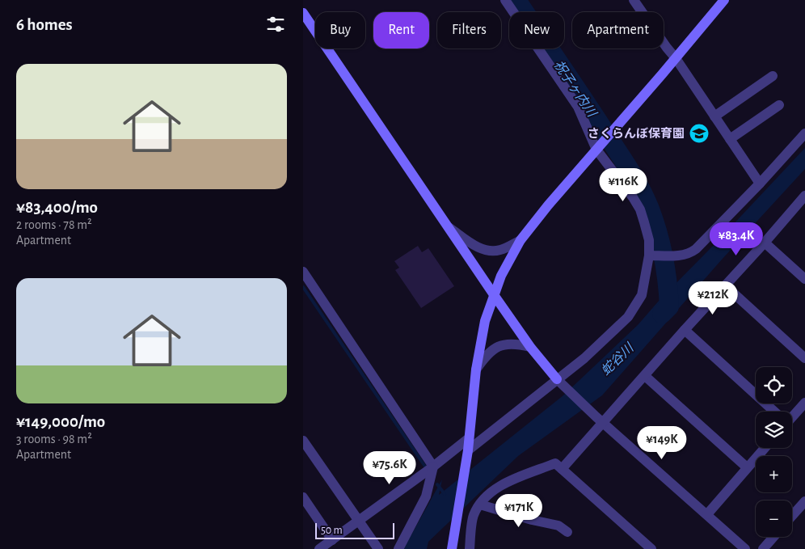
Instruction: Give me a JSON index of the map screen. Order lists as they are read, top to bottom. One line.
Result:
{"water":["祝子ヶ内川","蛇谷川"],"places":{"school or university":["さくらんぼ保育園"]},"scale_bar":"50 m","page":{"heading":"6 homes","chip":["Buy","Rent","Filters","New","Apartment"],"list":[{"name":"¥83,400/mo","note":"2 rooms · 78 m² · Apartment"},{"name":"¥149,000/mo","note":"3 rooms · 98 m² · Apartment"}],"price":["¥116K","¥83.4K","¥212K","¥149K","¥75.6K","¥171K"],"map_buttons":["+","−"],"scale":"50 m"}}
